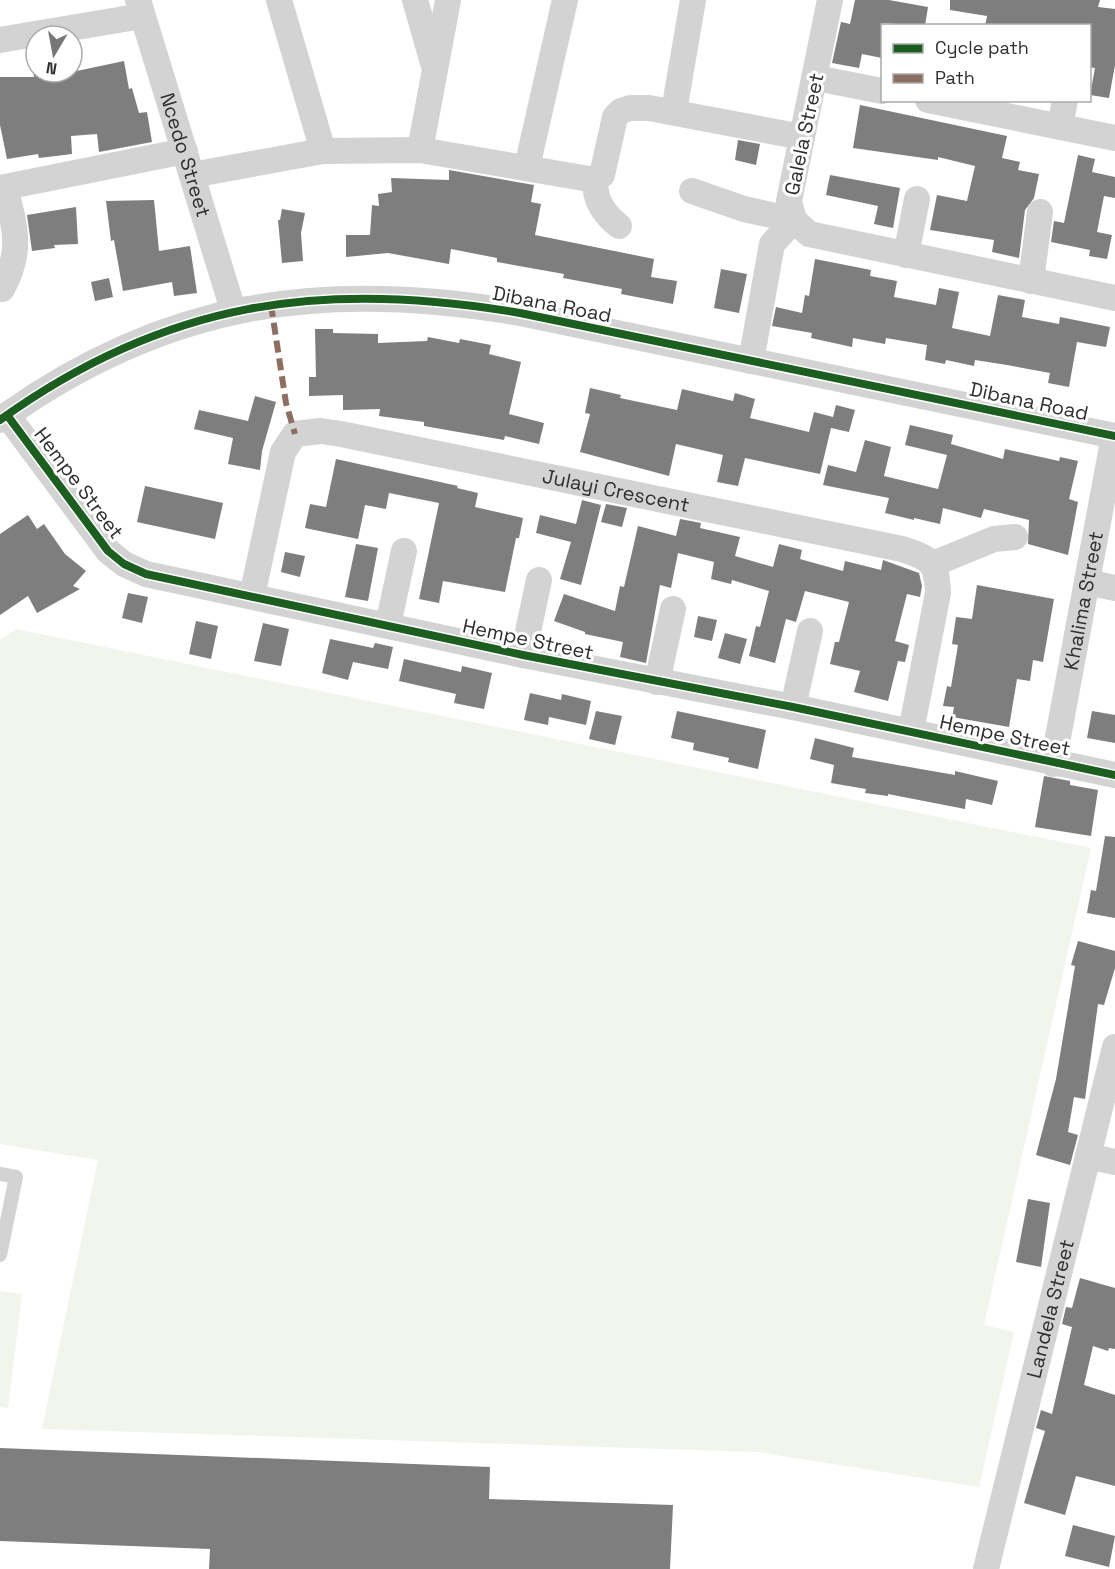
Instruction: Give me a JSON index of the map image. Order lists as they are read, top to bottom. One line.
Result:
{"streets":{"street":["Galela Street","Ncedo Street","Dibana Road","Hempe Street","Julayi Crescent","Khalima Street","Landela Street"]},"crossings":[["Ncedo Street","Dibana Road"],["Dibana Road","Hempe Street"],["Dibana Road","Khalima Street"],["Hempe Street","Julayi Crescent"],["Hempe Street","Khalima Street"]],"legend":["Cycle path","Path"],"north":"bottom"}
